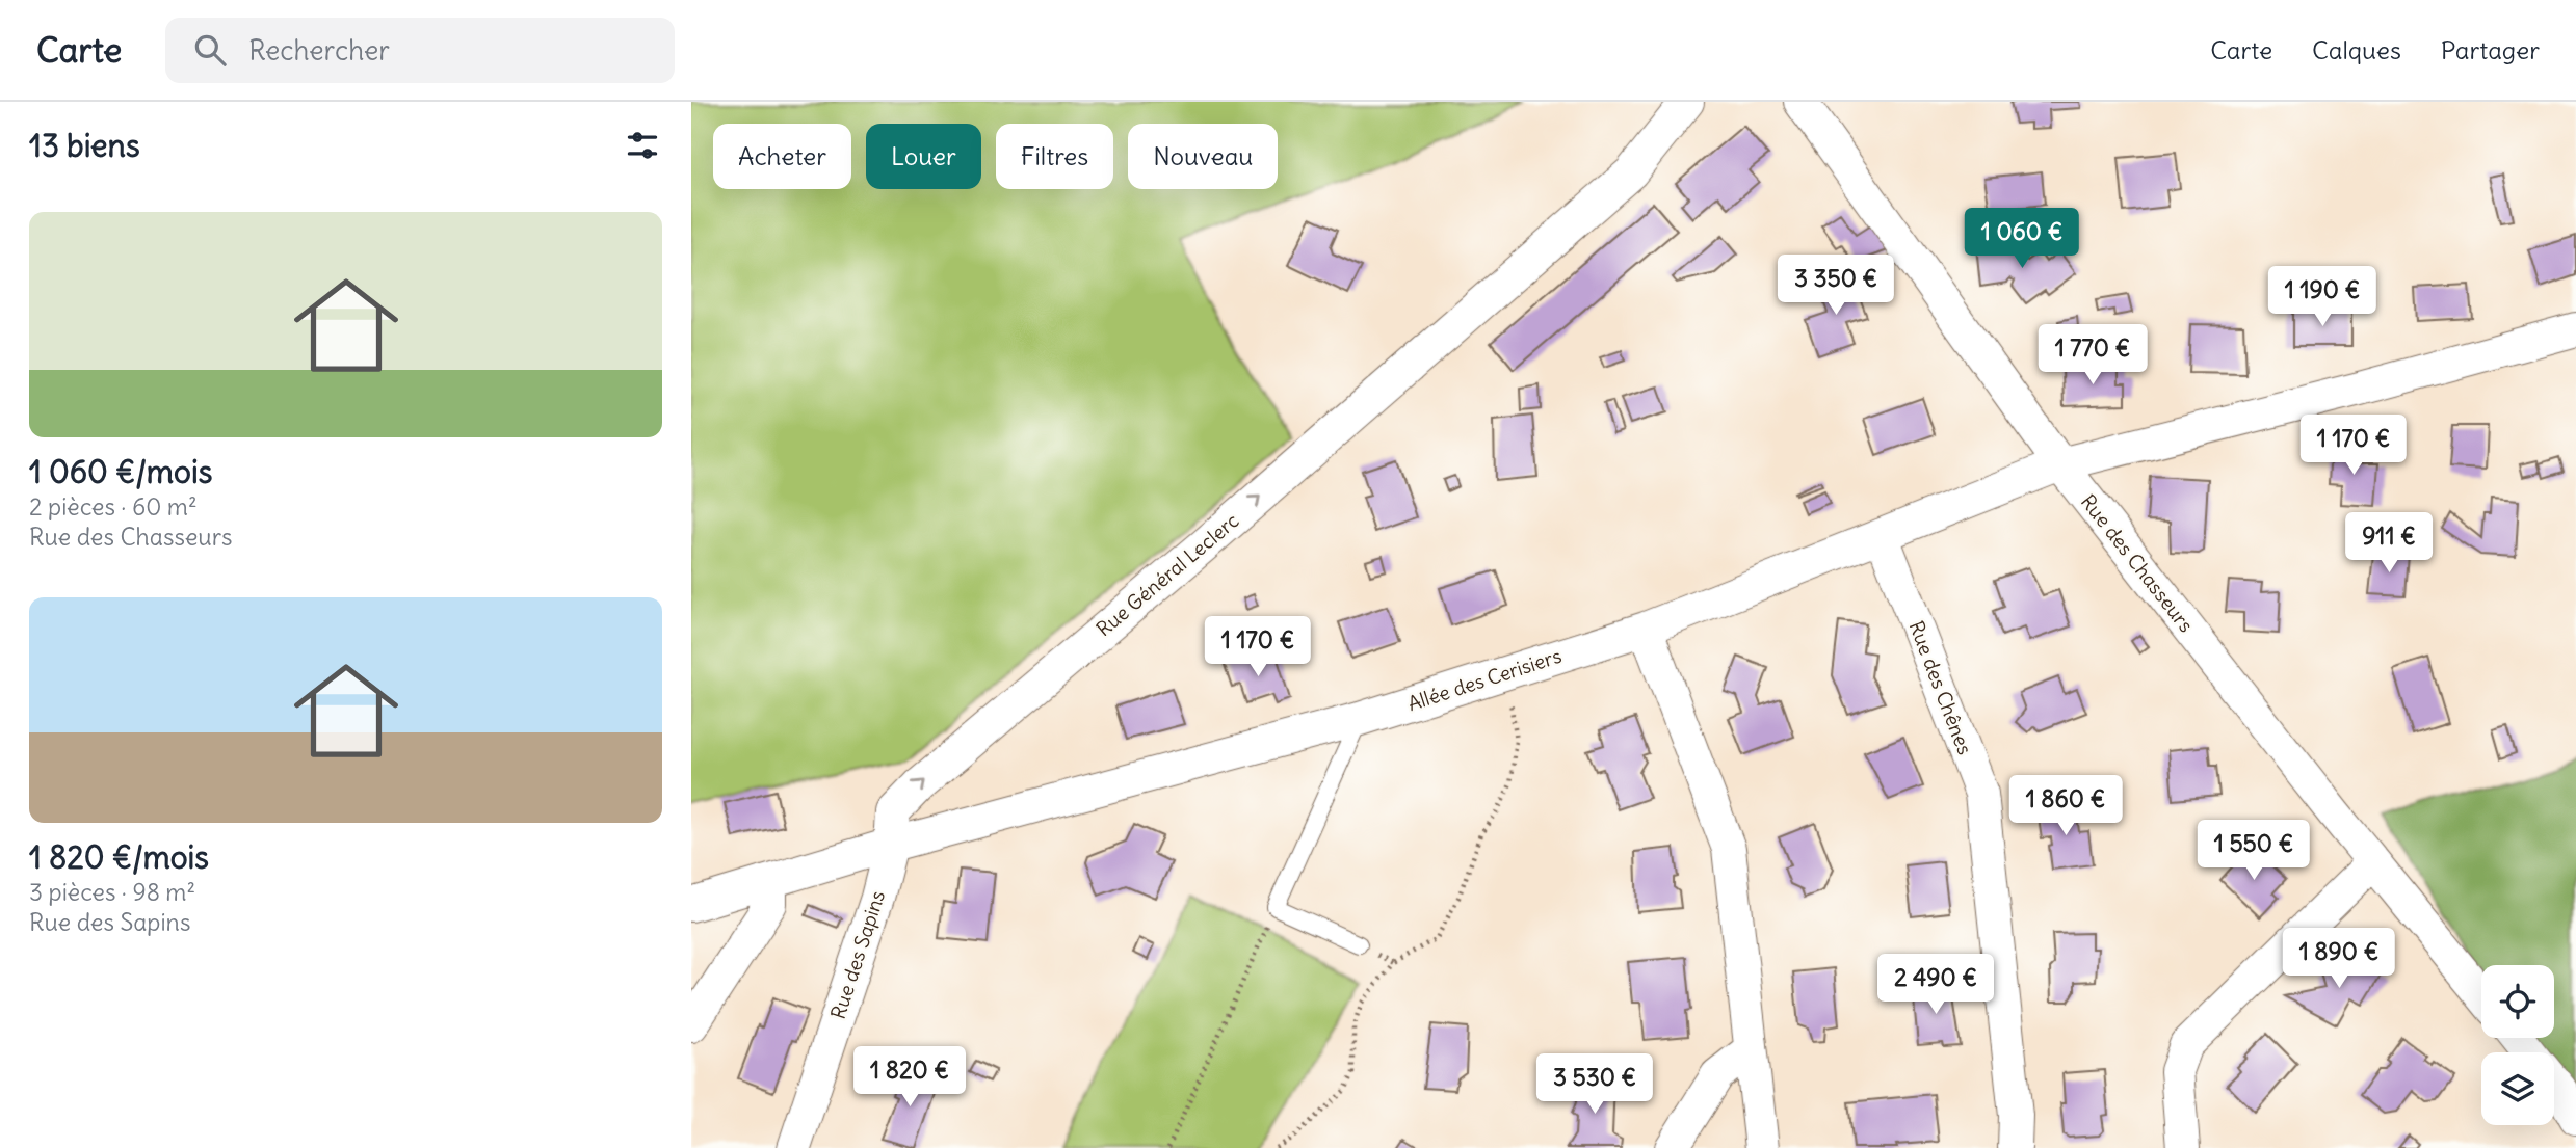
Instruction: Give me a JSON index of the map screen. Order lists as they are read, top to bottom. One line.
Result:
{"streets":{"street":["Rue des Chasseurs","Rue Général Leclerc","Allée des Cerisiers","Rue des Chênes","Rue des Sapins"]},"crossings":[["Rue des Chasseurs","Allée des Cerisiers"],["Rue Général Leclerc","Allée des Cerisiers"],["Rue Général Leclerc","Rue des Sapins"],["Allée des Cerisiers","Rue des Chênes"],["Allée des Cerisiers","Rue des Sapins"]],"one_way":["Rue Général Leclerc"],"page":{"header":"Carte","search":"Rechercher","nav":["Carte","Calques","Partager"],"heading":"13 biens","chip":["Acheter","Louer","Filtres","Nouveau"],"list":[{"name":"1 060 €/mois","note":"2 pièces · 60 m² · Rue des Chasseurs"},{"name":"1 820 €/mois","note":"3 pièces · 98 m² · Rue des Sapins"}],"price":["1 060 €","3 350 €","1 190 €","1 770 €","1 170 €","911 €","1 170 €","1 860 €","1 550 €","1 890 €","2 490 €","1 820 €","3 530 €"]}}
